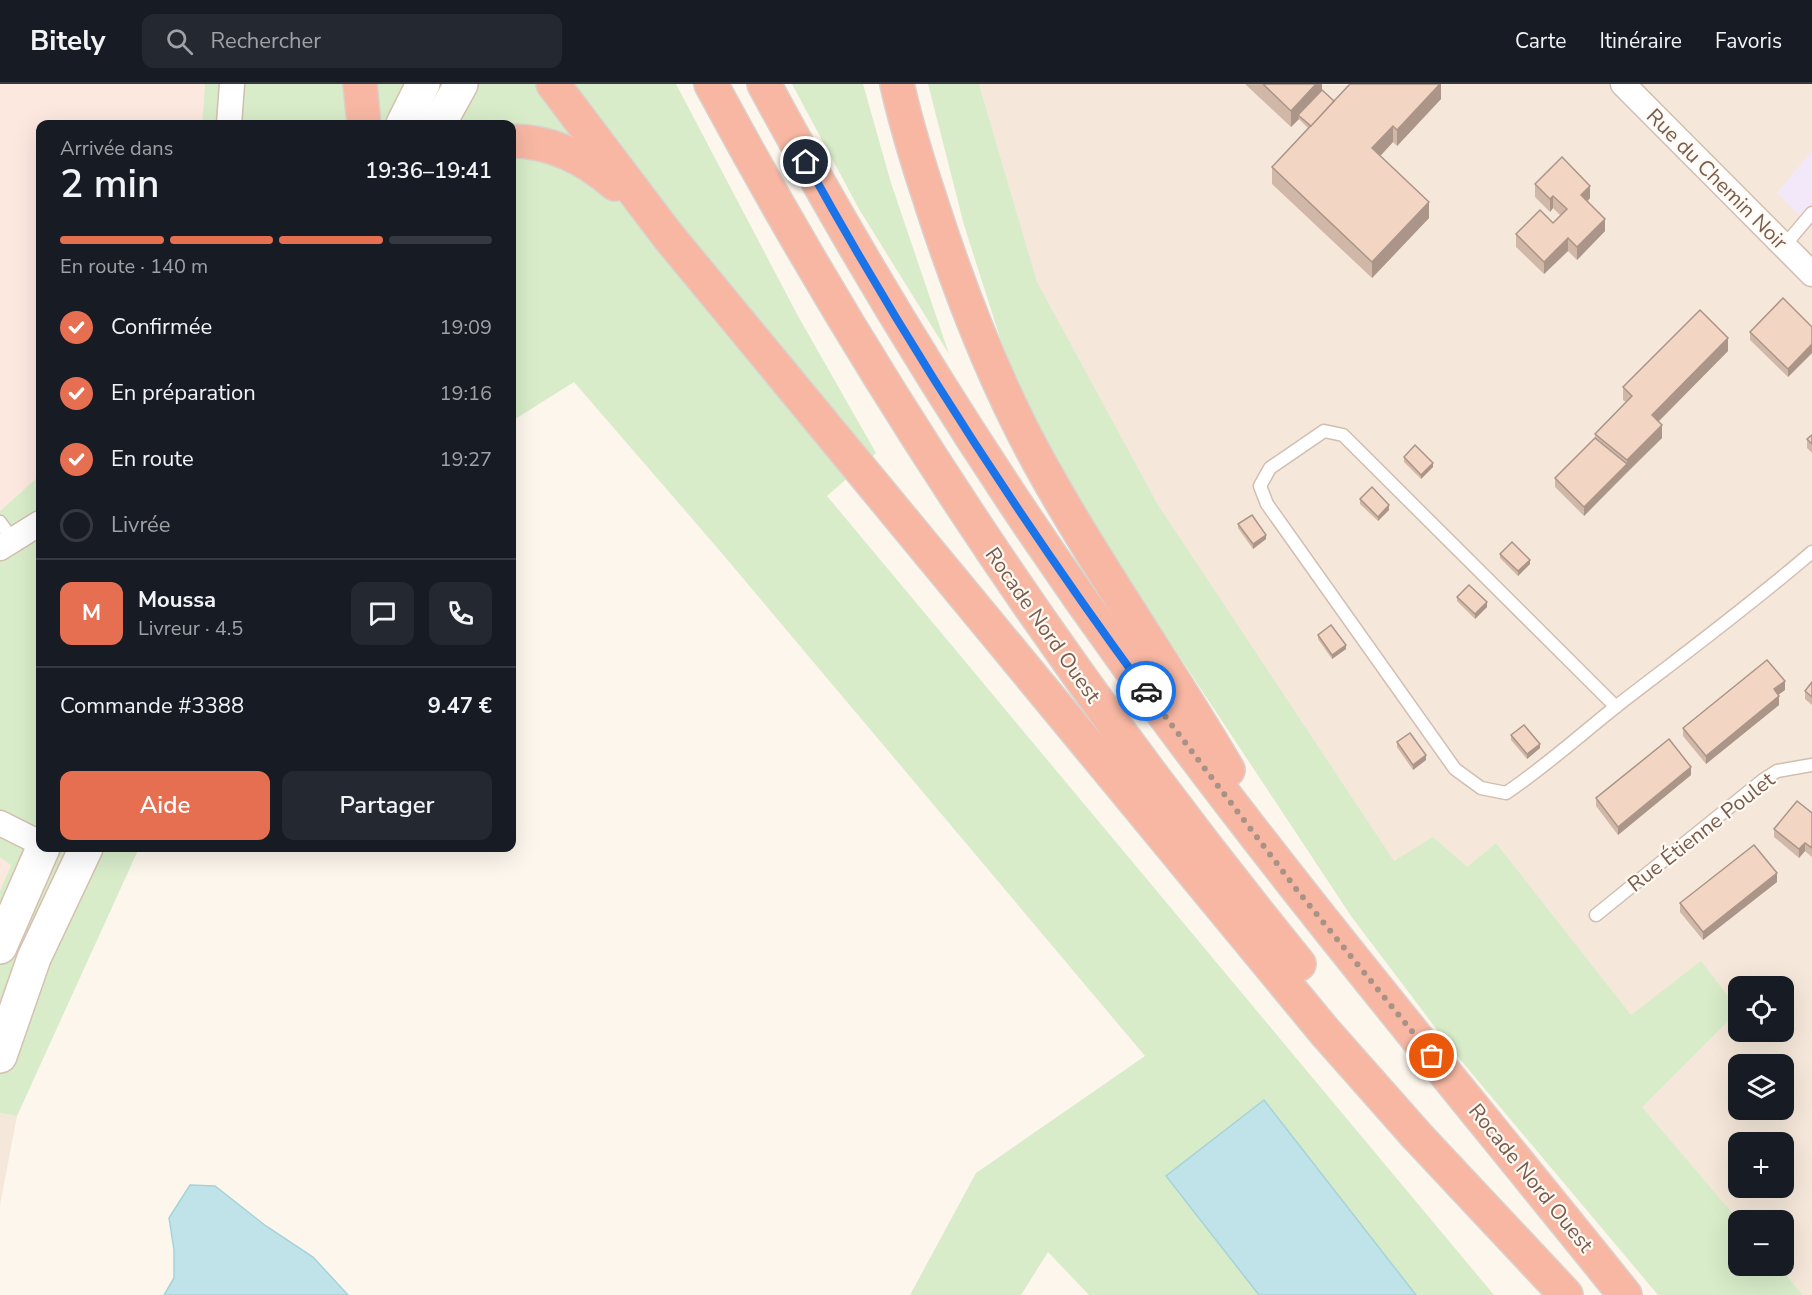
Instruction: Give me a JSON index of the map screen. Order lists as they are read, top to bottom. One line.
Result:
{"streets":{"highway":["Rocade Nord Ouest"],"street":["Rue du Chemin Noir"],"lane":["Rue Étienne Poulet"]},"page":{"header":"Bitely","search":"Rechercher","nav":["Carte","Itinéraire","Favoris"],"heading":["2 min","Arrivée dans","19:36–19:41"],"panel":["Moussa","Livreur · 4.5","Commande #3388","9.47 €"],"bar":"En route · 140 m","list":[["Confirmée","19:09"],["En préparation","19:16"],["En route","19:27"],"Livrée"],"round":"M","buttons":["Aide","Partager"],"map_buttons":["+","−"]}}
